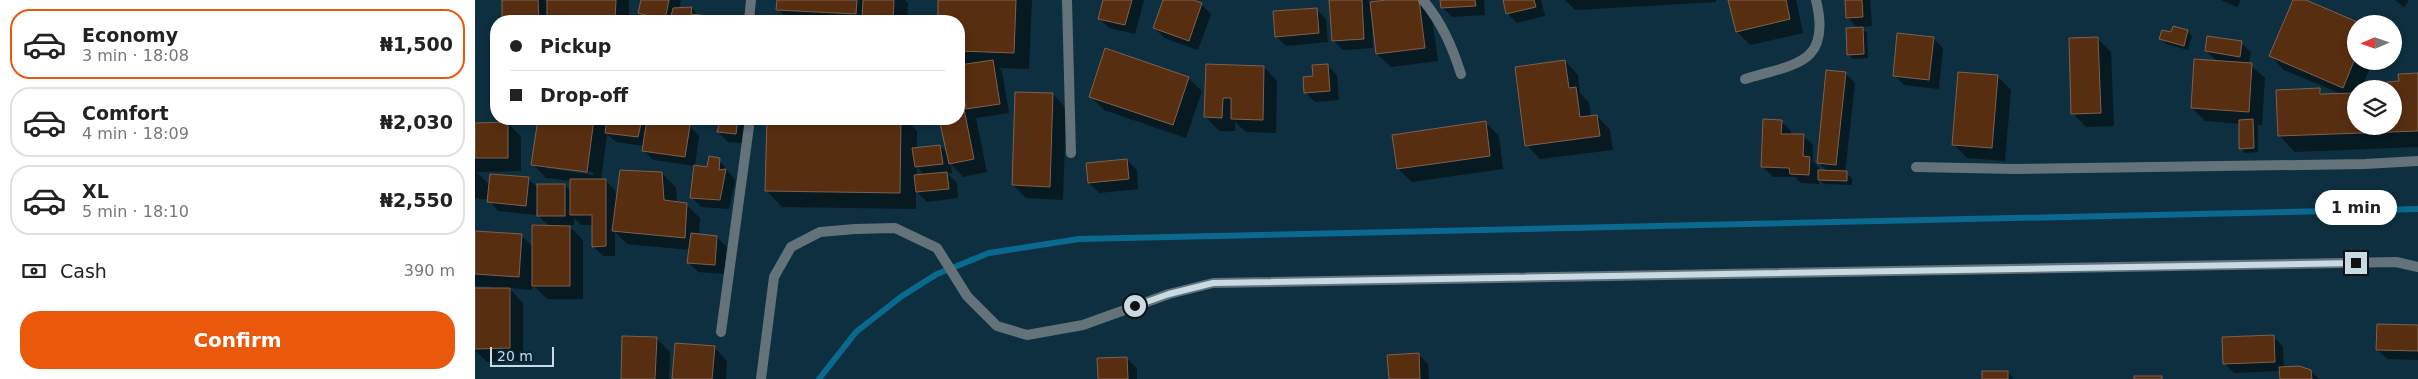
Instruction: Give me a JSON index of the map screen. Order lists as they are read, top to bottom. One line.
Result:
{"scale_bar":"20 m","north":"left","page":{"list":[{"name":"Economy","note":"3 min · 18:08","value":"₦1,500"},{"name":"Comfort","note":"4 min · 18:09","value":"₦2,030"},{"name":"XL","note":"5 min · 18:10","value":"₦2,550"}],"banner":["Pickup","Drop-off"],"bubble":"1 min","pay":["Cash","390 m"],"buttons":"Confirm","scale":"20 m"}}
